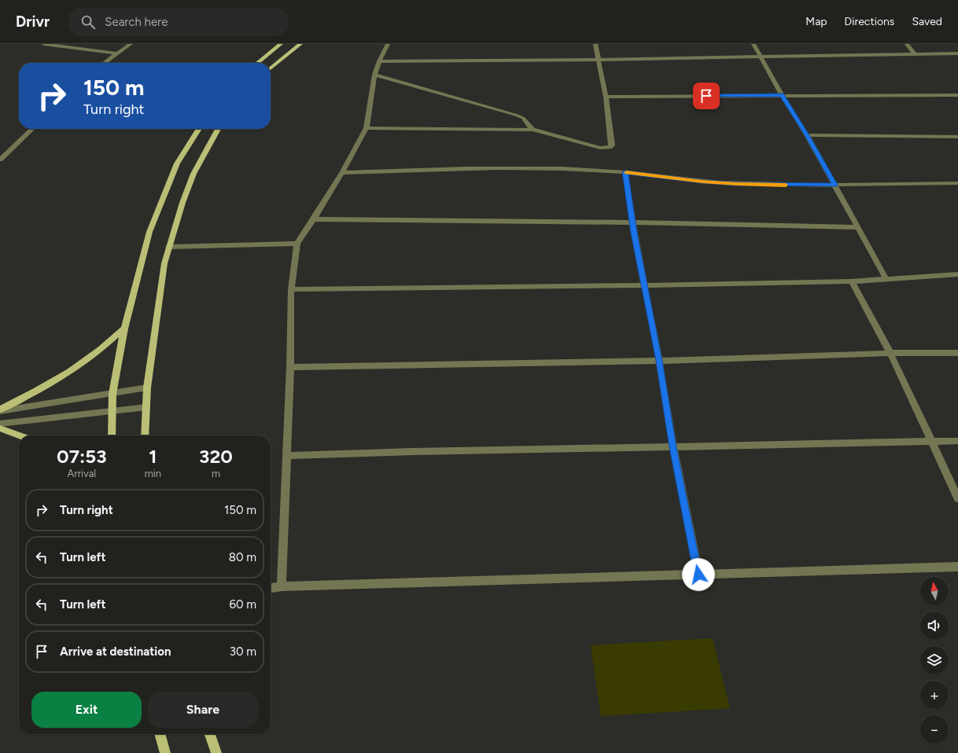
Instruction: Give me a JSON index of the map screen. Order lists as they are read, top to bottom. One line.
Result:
{"north":"top","page":{"header":"Drivr","search":"Search here","nav":["Map","Directions","Saved"],"turn":["150 m","Turn right"],"eta":["07:53","Arrival","1","min","320","m"],"list":[{"name":"Turn right","value":"150 m"},{"name":"Turn left","value":"80 m"},{"name":"Turn left","value":"60 m"},{"name":"Arrive at destination","value":"30 m"}],"map_buttons":["+","−"],"buttons":["Exit","Share"]}}
